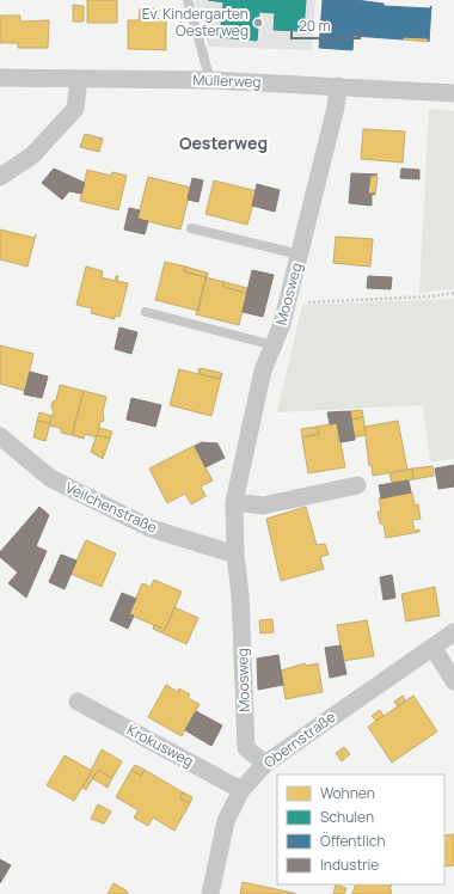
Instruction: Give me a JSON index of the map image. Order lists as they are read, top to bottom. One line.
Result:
{"streets":{"street":["Müllerweg","Moosweg","Veilchenstraße","Obernstraße","Krokusweg"]},"crossings":[["Müllerweg","Moosweg"],["Moosweg","Veilchenstraße"],["Moosweg","Obernstraße"],["Obernstraße","Krokusweg"]],"districts":["Oesterweg"],"places":["Ev. Kindergarten Oesterweg"],"legend":["Wohnen","Schulen","Öffentlich","Industrie"],"scale_bar":"20 m"}
